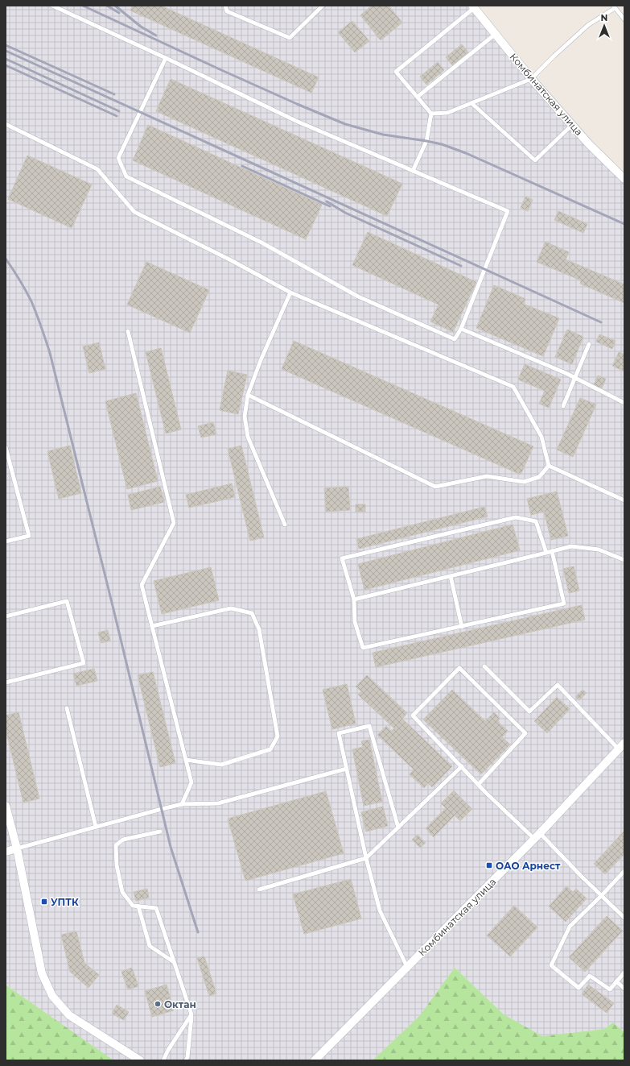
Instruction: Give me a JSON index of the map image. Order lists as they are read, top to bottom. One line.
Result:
{"streets":{"street":["Комбинатская улица"]},"places":{"transit":["ОАО Арнест","УПТК"],"other":["Октан"]},"north":"top"}
